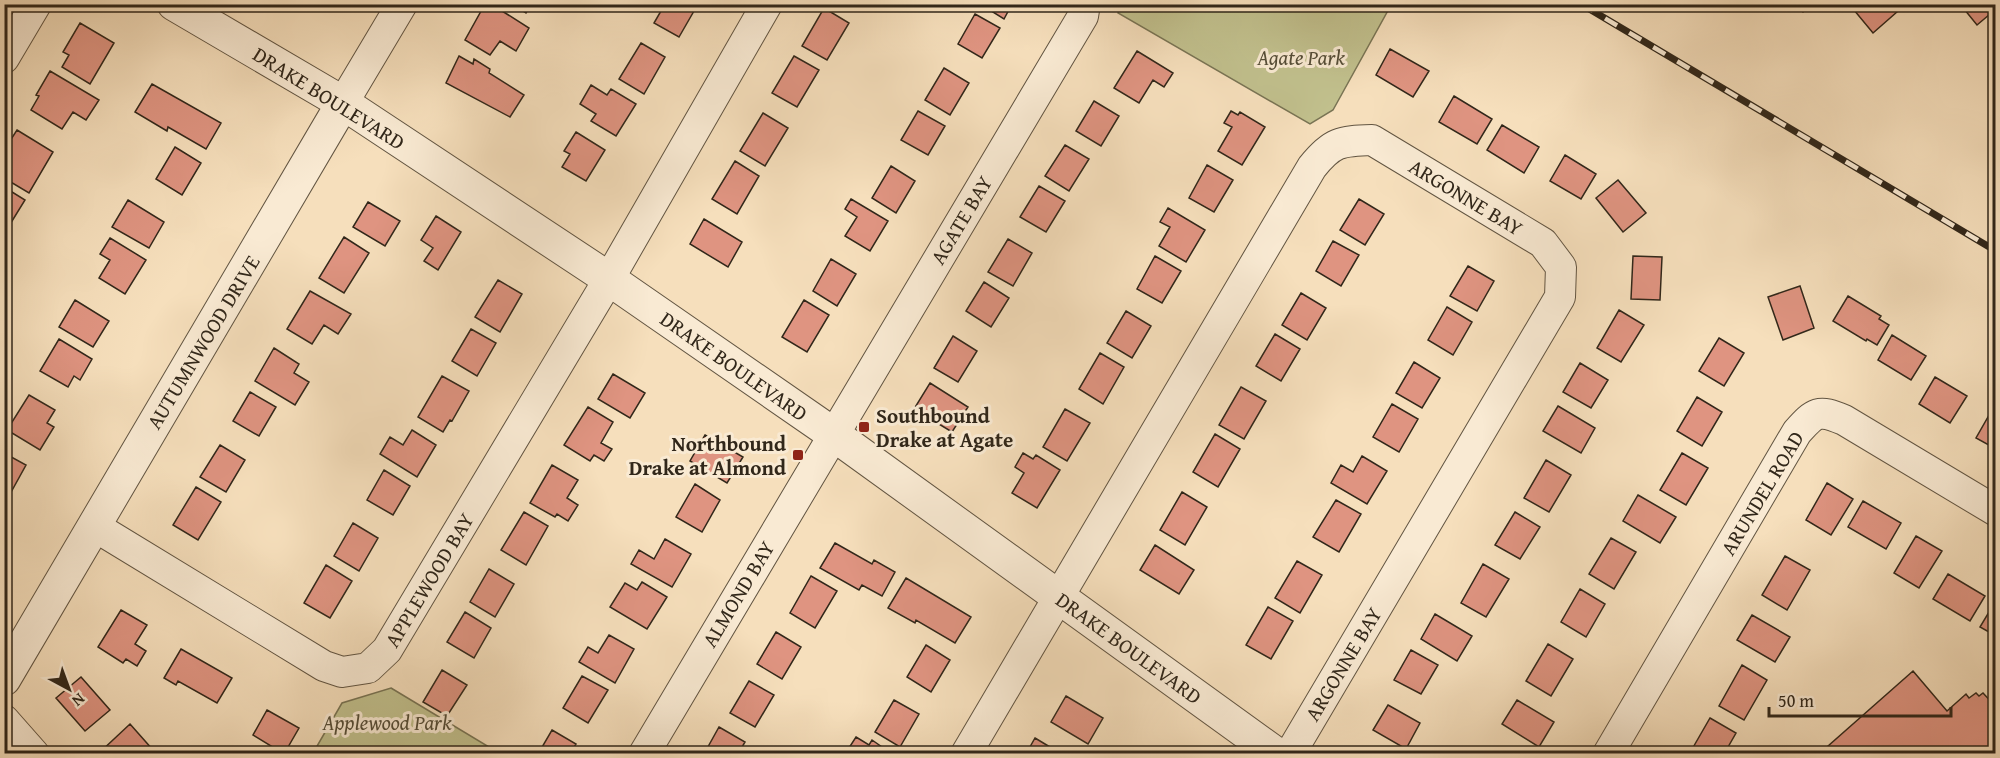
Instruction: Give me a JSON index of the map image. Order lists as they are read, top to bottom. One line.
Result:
{"streets":{"street":["DRAKE BOULEVARD","ARGONNE BAY","AGATE BAY","AUTUMNWOOD DRIVE","ARUNDEL ROAD","APPLEWOOD BAY","ALMOND BAY"]},"crossings":[["DRAKE BOULEVARD","ARGONNE BAY"],["DRAKE BOULEVARD","AGATE BAY"],["DRAKE BOULEVARD","AUTUMNWOOD DRIVE"],["DRAKE BOULEVARD","APPLEWOOD BAY"],["DRAKE BOULEVARD","ALMOND BAY"],["AGATE BAY","ALMOND BAY"],["AUTUMNWOOD DRIVE","APPLEWOOD BAY"]],"parks":["Agate Park","Applewood Park"],"places":{"transit":["Southbound Drake at Agate","Northbound Drake at Almond"]},"scale_bar":"50 m","north":"bottom right"}
